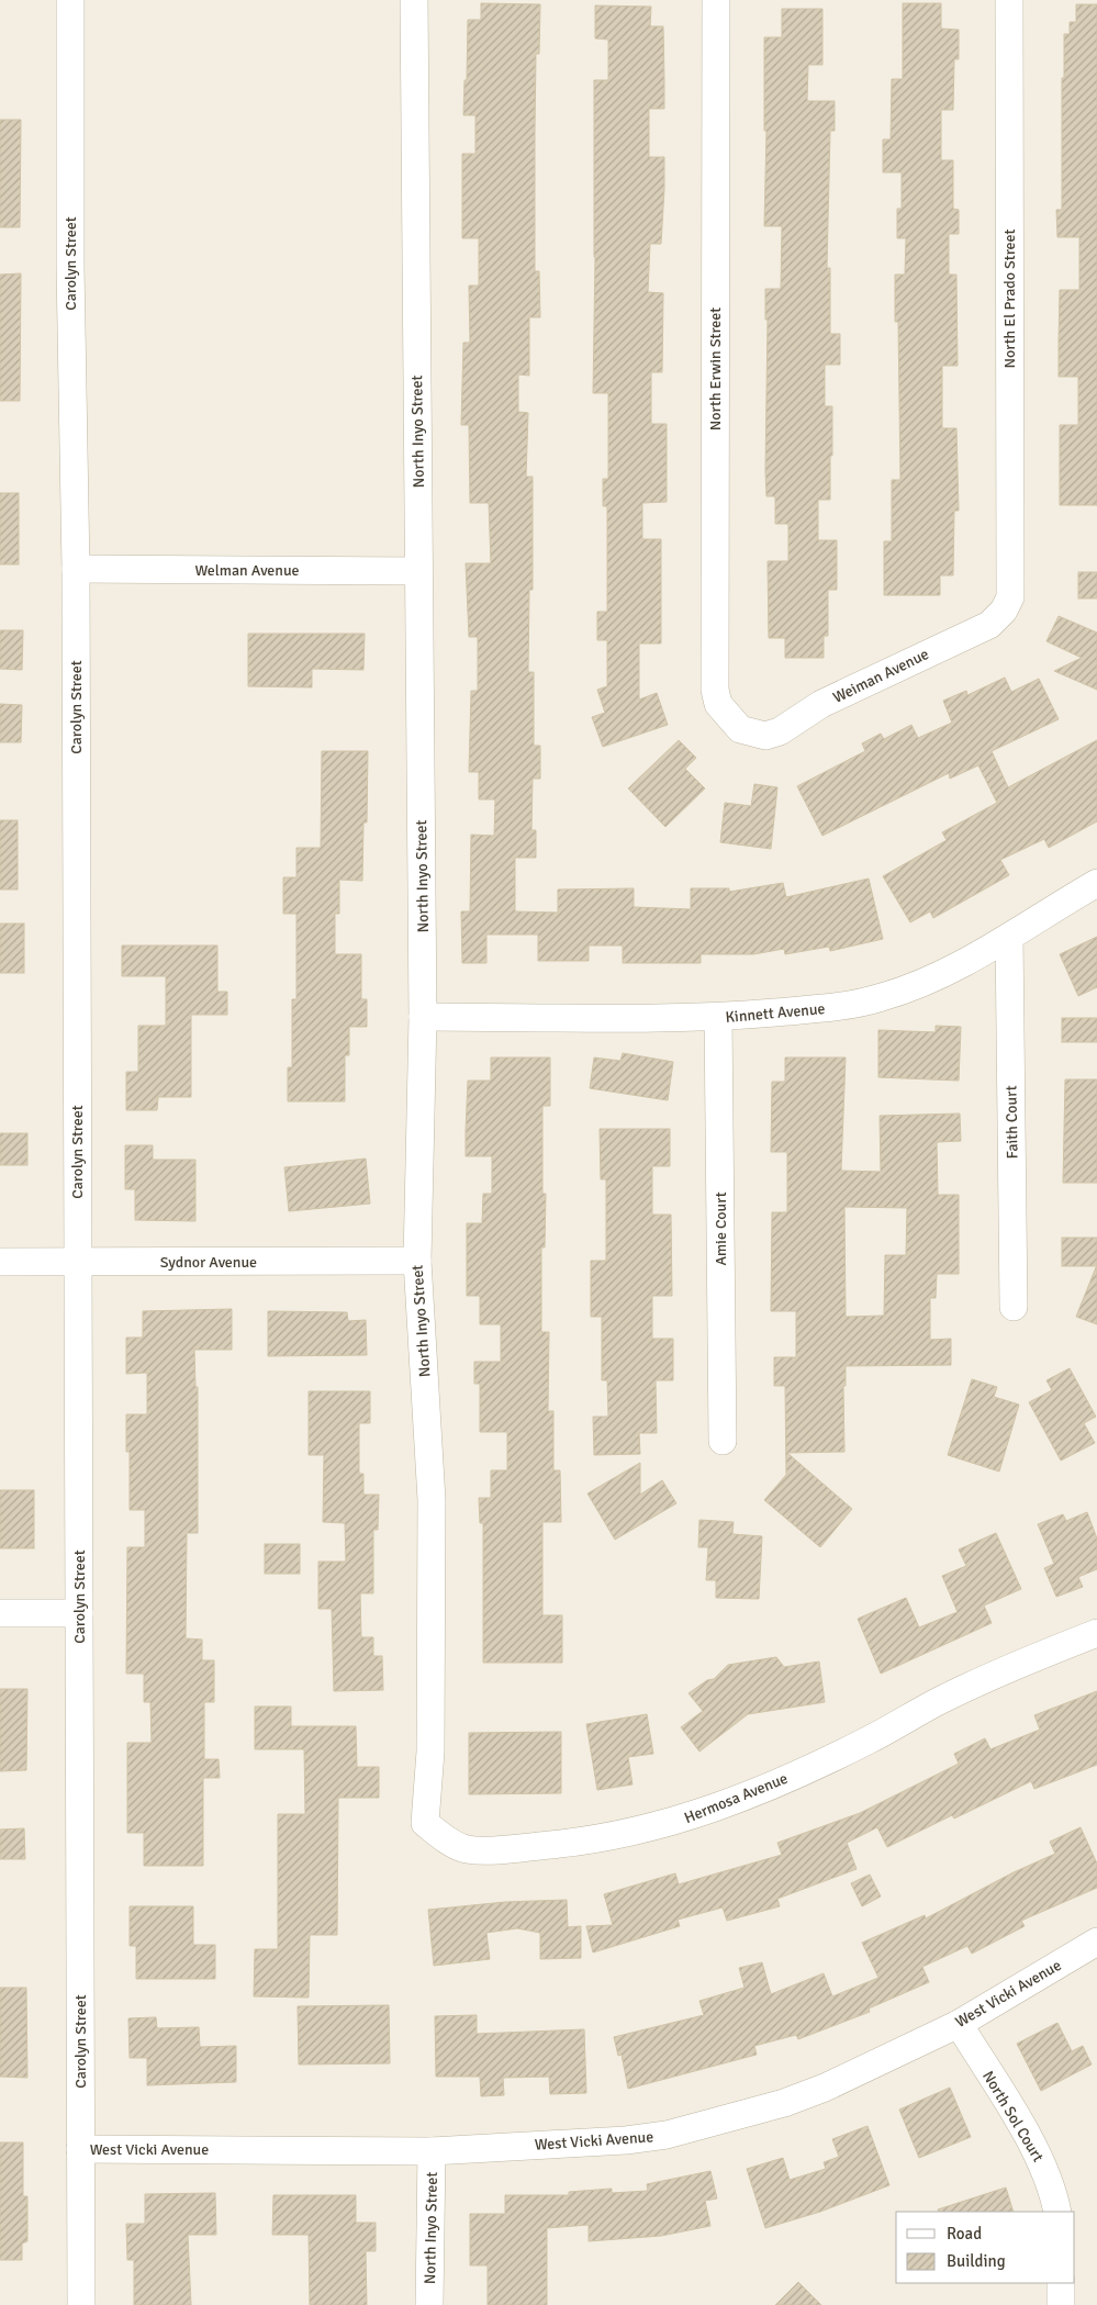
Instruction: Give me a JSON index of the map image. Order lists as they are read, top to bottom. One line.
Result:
{"streets":{"street":["Carolyn Street","North El Prado Street","North Erwin Street","North Inyo Street","Welman Avenue","Weiman Avenue","Kinnett Avenue","Faith Court","Amie Court","Sydnor Avenue","Hermosa Avenue","West Vicki Avenue","North Sol Court"]},"crossings":[["Carolyn Street","Welman Avenue"],["Carolyn Street","Sydnor Avenue"],["Carolyn Street","West Vicki Avenue"],["North El Prado Street","Weiman Avenue"],["North Erwin Street","Weiman Avenue"],["North Inyo Street","Welman Avenue"],["North Inyo Street","Kinnett Avenue"],["North Inyo Street","Sydnor Avenue"],["North Inyo Street","Hermosa Avenue"],["North Inyo Street","West Vicki Avenue"],["Kinnett Avenue","Faith Court"],["Kinnett Avenue","Amie Court"],["West Vicki Avenue","North Sol Court"]],"legend":["Road","Building"]}
